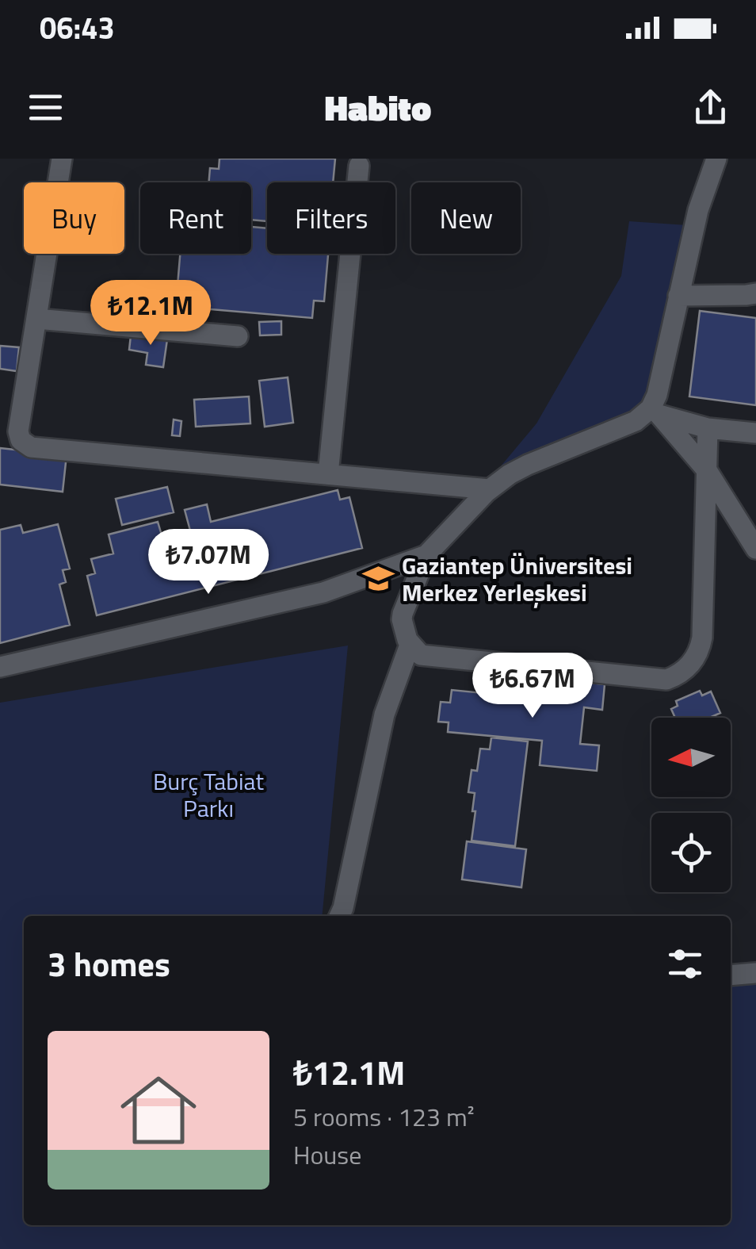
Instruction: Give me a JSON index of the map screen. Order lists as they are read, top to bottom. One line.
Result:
{"parks":["Burç Tabiat Parkı"],"places":{"school or university":["Gaziantep Üniversitesi Merkez Yerleşkesi"]},"north":"left","page":{"status":"06:43","header":"Habito","chip":["Buy","Rent","Filters","New"],"price":["₺12.1M","₺7.07M","₺6.67M"],"heading":"3 homes","list":[{"name":"₺12.1M","note":"5 rooms · 123 m² · House"}]}}
